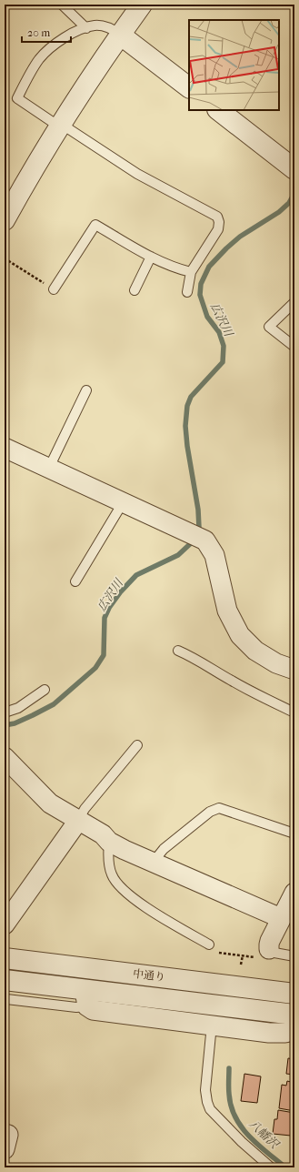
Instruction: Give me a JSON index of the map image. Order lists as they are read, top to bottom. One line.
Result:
{"streets":{"street":["中通り"]},"water":["広沢川","八幡沢"],"scale_bar":"20 m"}
